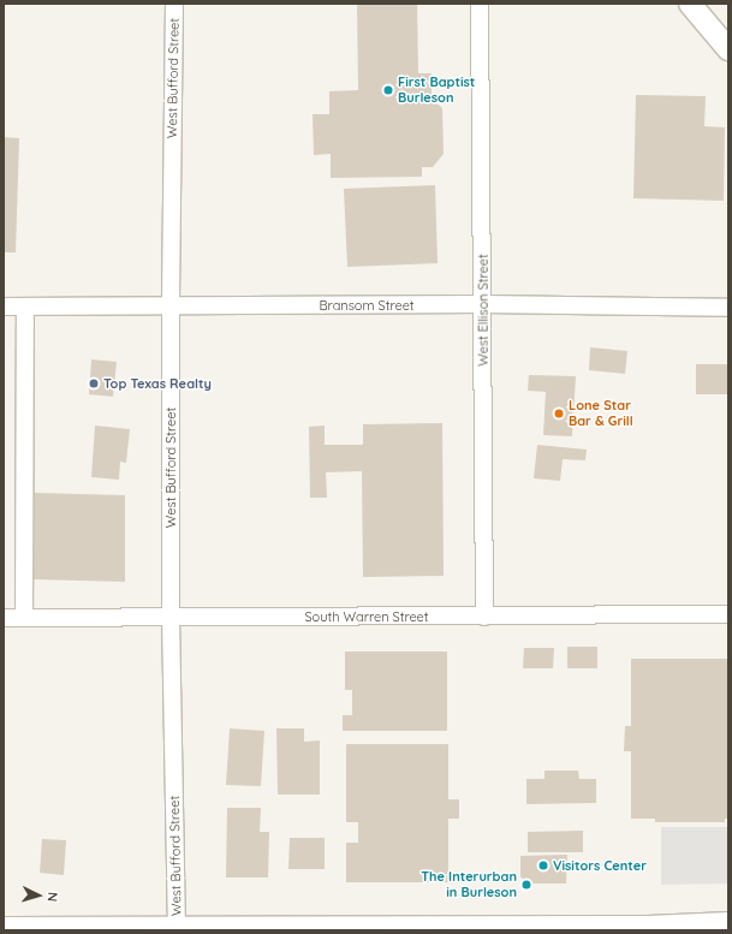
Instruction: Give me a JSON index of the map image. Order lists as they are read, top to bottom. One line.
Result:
{"streets":{"street":["West Bufford Street","Bransom Street","West Ellison Street","South Warren Street"]},"crossings":[["West Bufford Street","Bransom Street"],["West Bufford Street","South Warren Street"],["Bransom Street","West Ellison Street"],["West Ellison Street","South Warren Street"]],"places":["First Baptist Burleson","Top Texas Realty","Lone Star Bar & Grill","Visitors Center","The Interurban in Burleson"],"north":"right"}
